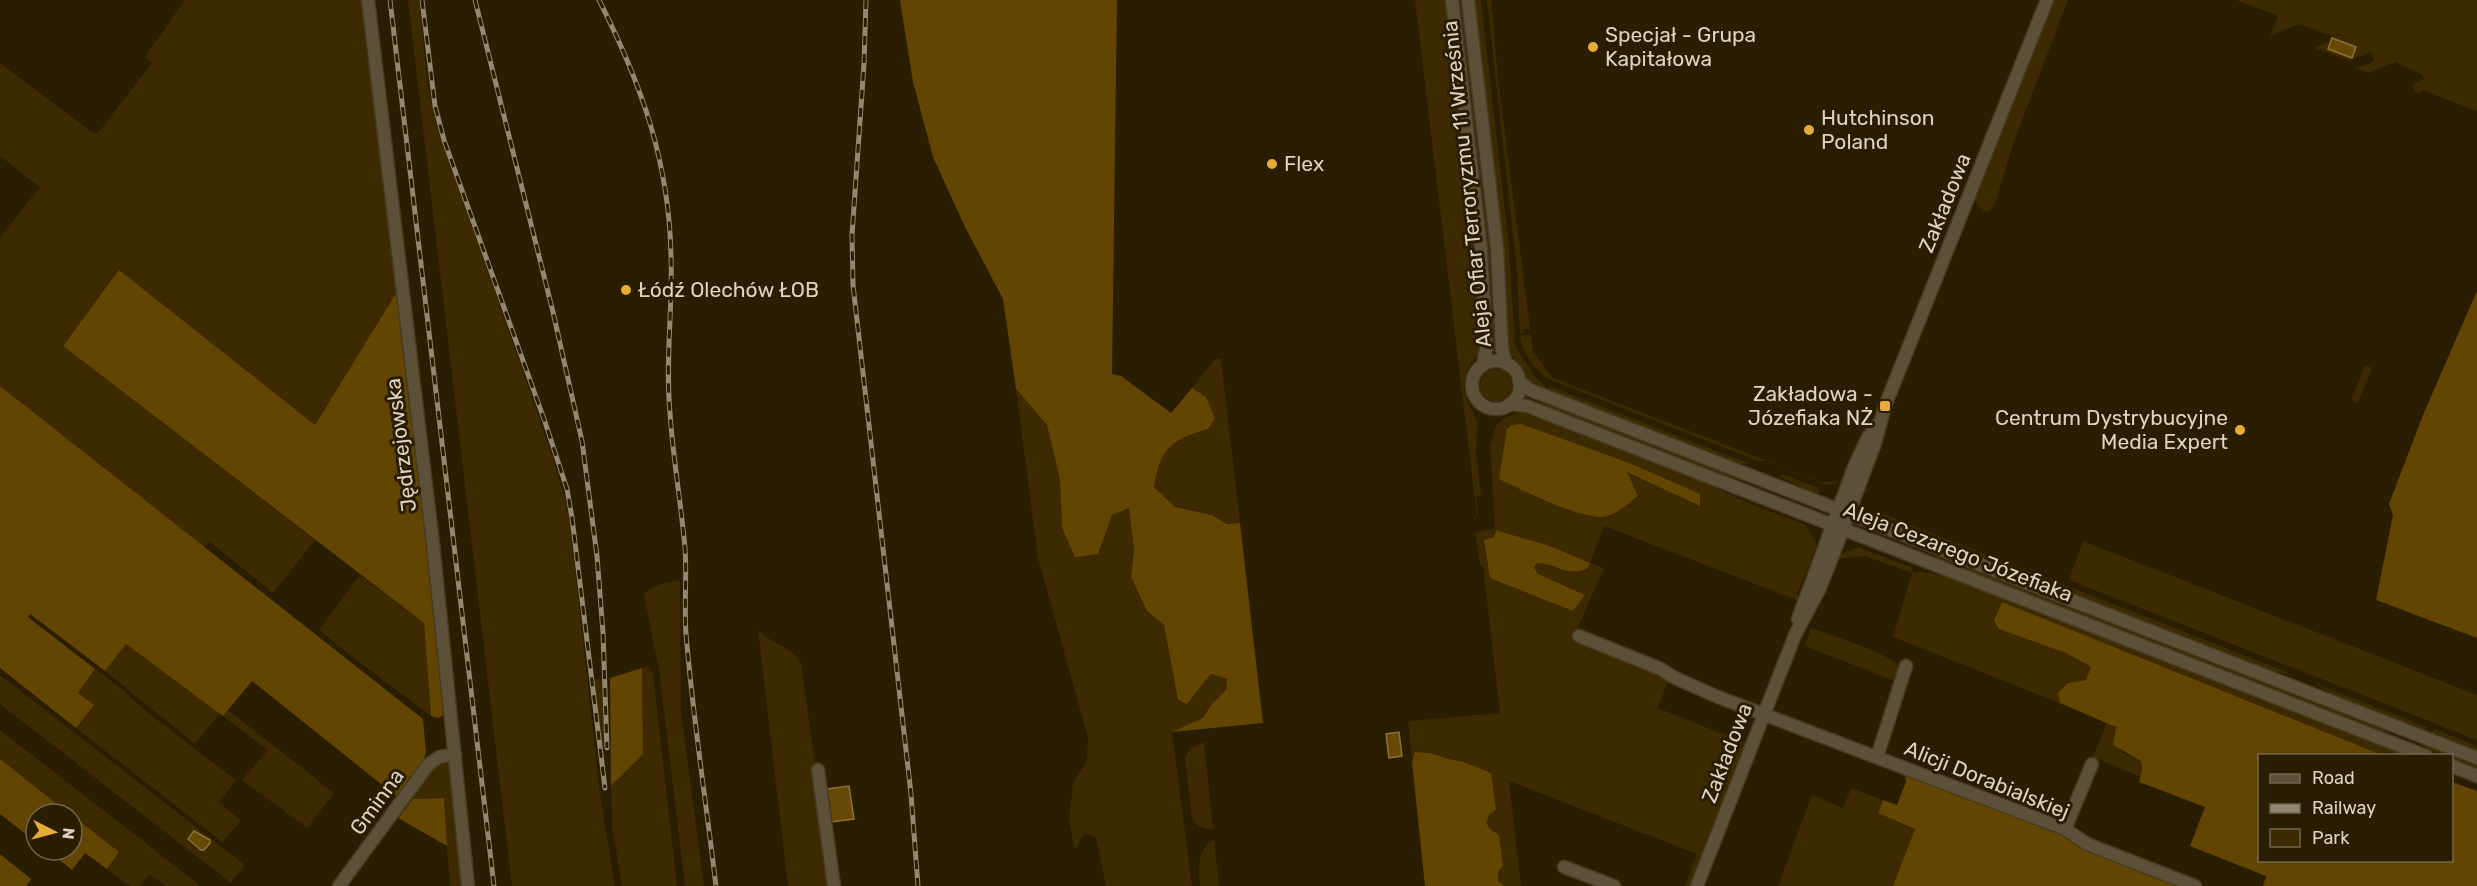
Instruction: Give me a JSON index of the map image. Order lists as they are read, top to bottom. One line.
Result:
{"streets":{"street":["Aleja Ofiar Terroryzmu 11 Września","Zakładowa","Jędrzejowska","Aleja Cezarego Józefiaka","Alicji Dorabialskiej","Gminna"]},"crossings":[["Aleja Ofiar Terroryzmu 11 Września","Aleja Cezarego Józefiaka"],["Zakładowa","Aleja Cezarego Józefiaka"],["Zakładowa","Alicji Dorabialskiej"],["Jędrzejowska","Gminna"]],"places":{"other":["Specjał - Grupa Kapitałowa","Hutchinson Poland","Flex","Łódź Olechów ŁOB","Centrum Dystrybucyjne Media Expert"],"transit":["Zakładowa - Józefiaka NŻ"]},"legend":["Road","Railway","Park"],"north":"right"}
